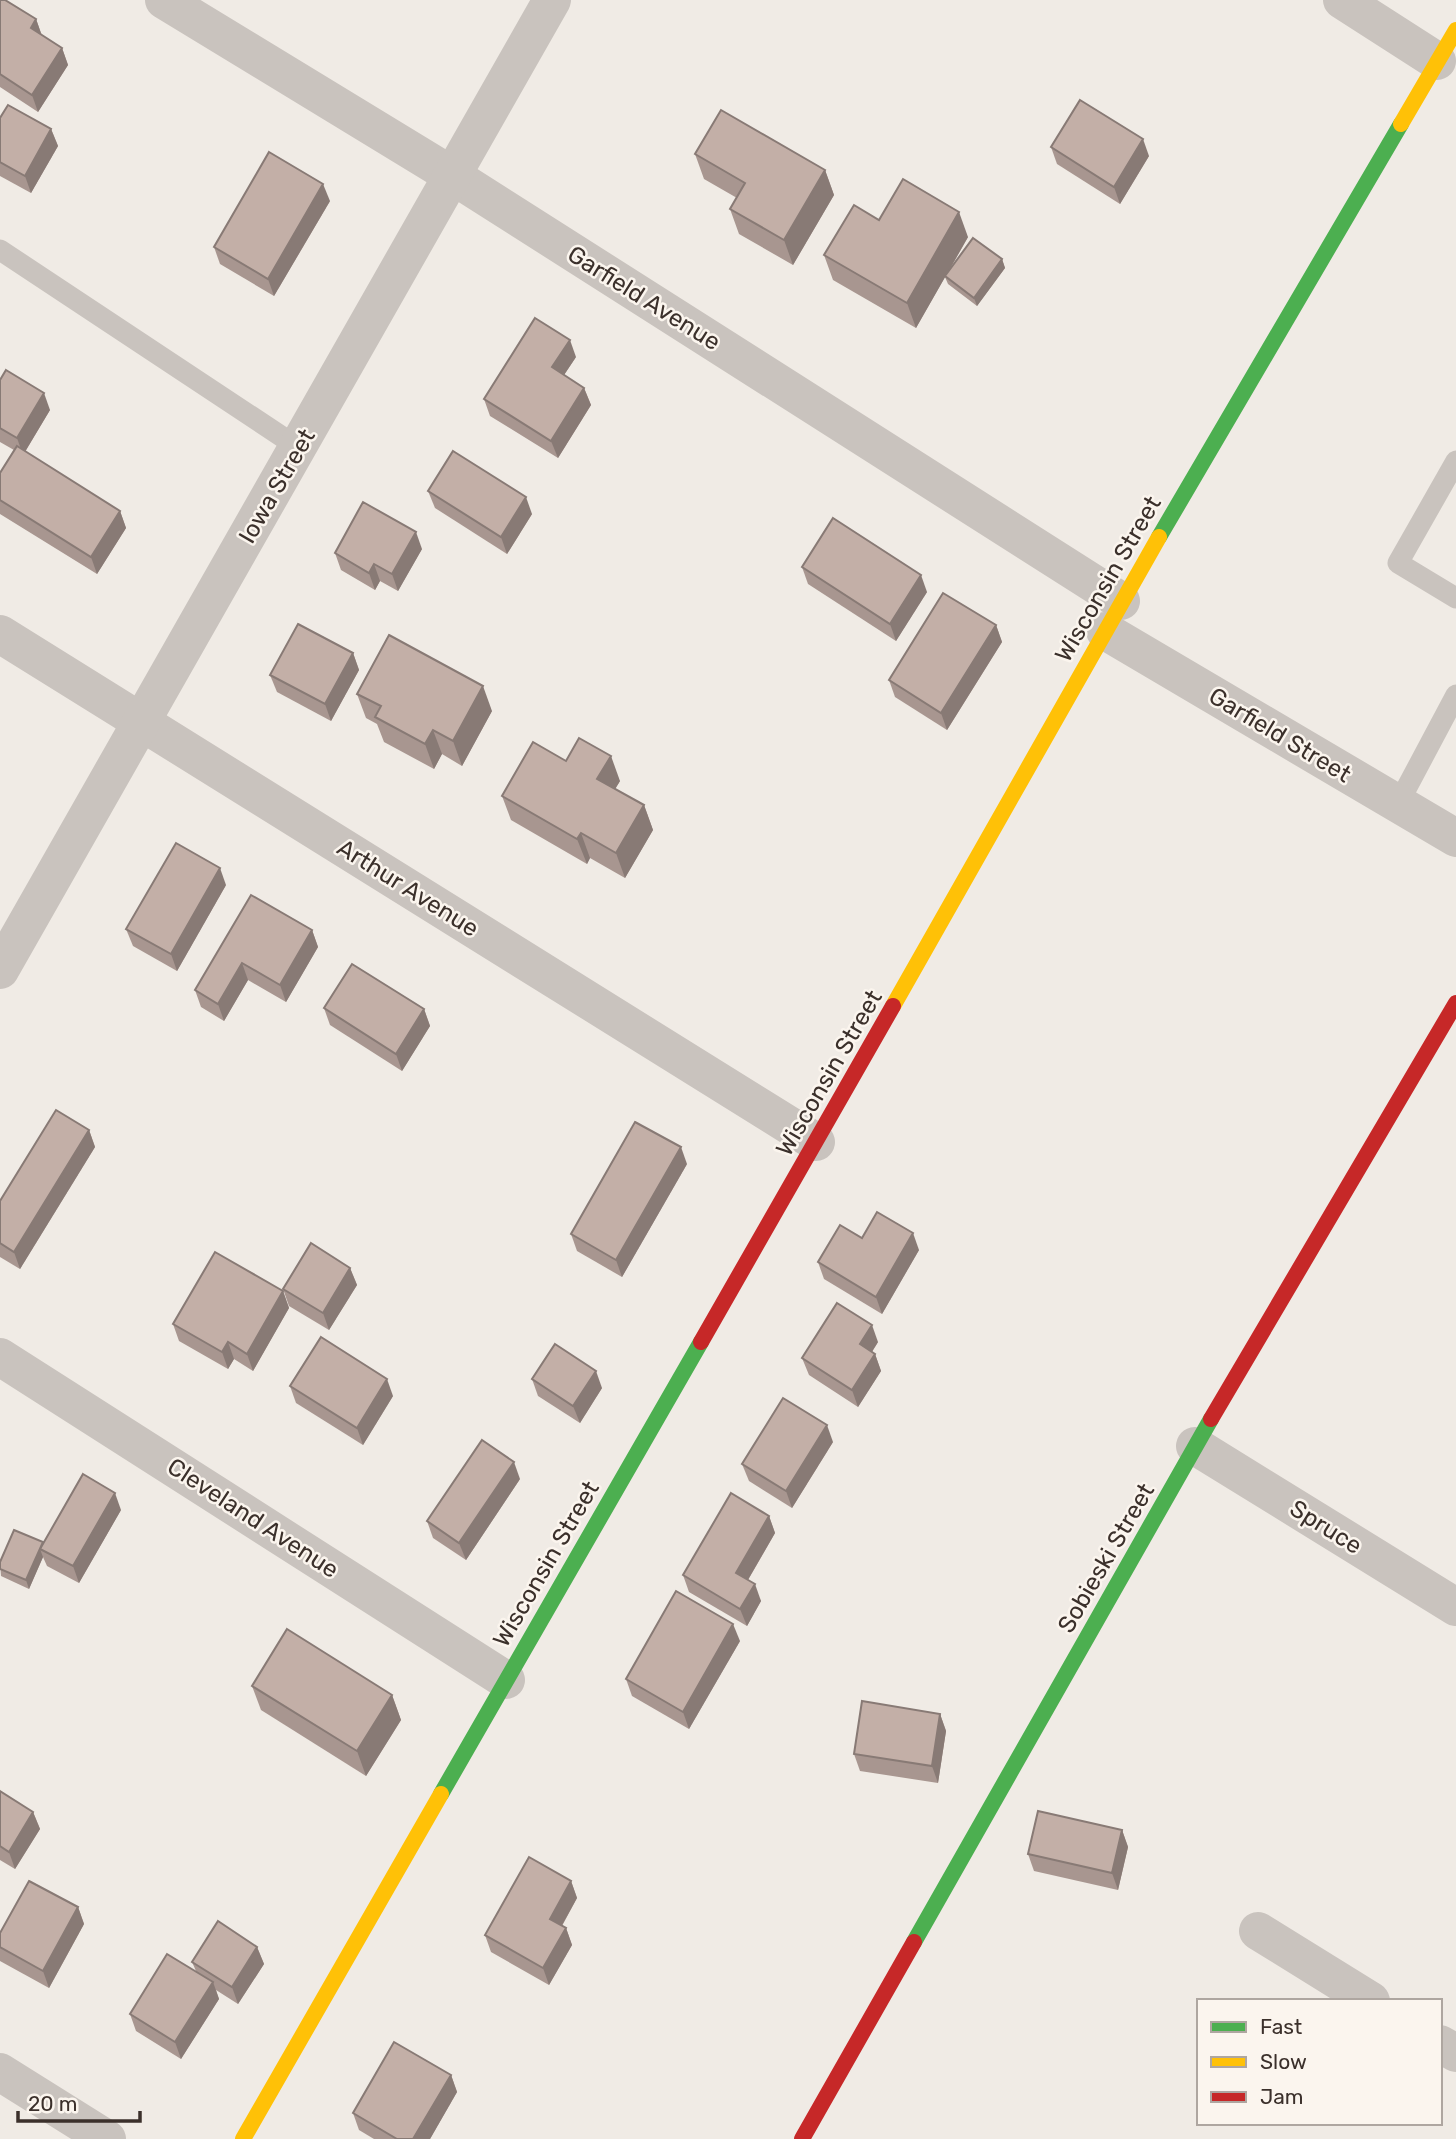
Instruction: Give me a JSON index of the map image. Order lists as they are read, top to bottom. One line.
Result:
{"streets":{"street":["Garfield Avenue","Iowa Street","Wisconsin Street","Garfield Street","Arthur Avenue","Cleveland Avenue","Spruce","Sobieski Street"]},"crossings":[["Garfield Avenue","Iowa Street"],["Garfield Avenue","Wisconsin Street"],["Garfield Avenue","Garfield Street"],["Iowa Street","Arthur Avenue"],["Wisconsin Street","Garfield Street"],["Wisconsin Street","Arthur Avenue"],["Wisconsin Street","Cleveland Avenue"],["Spruce","Sobieski Street"]],"legend":["Fast","Slow","Jam"],"scale_bar":"20 m"}
